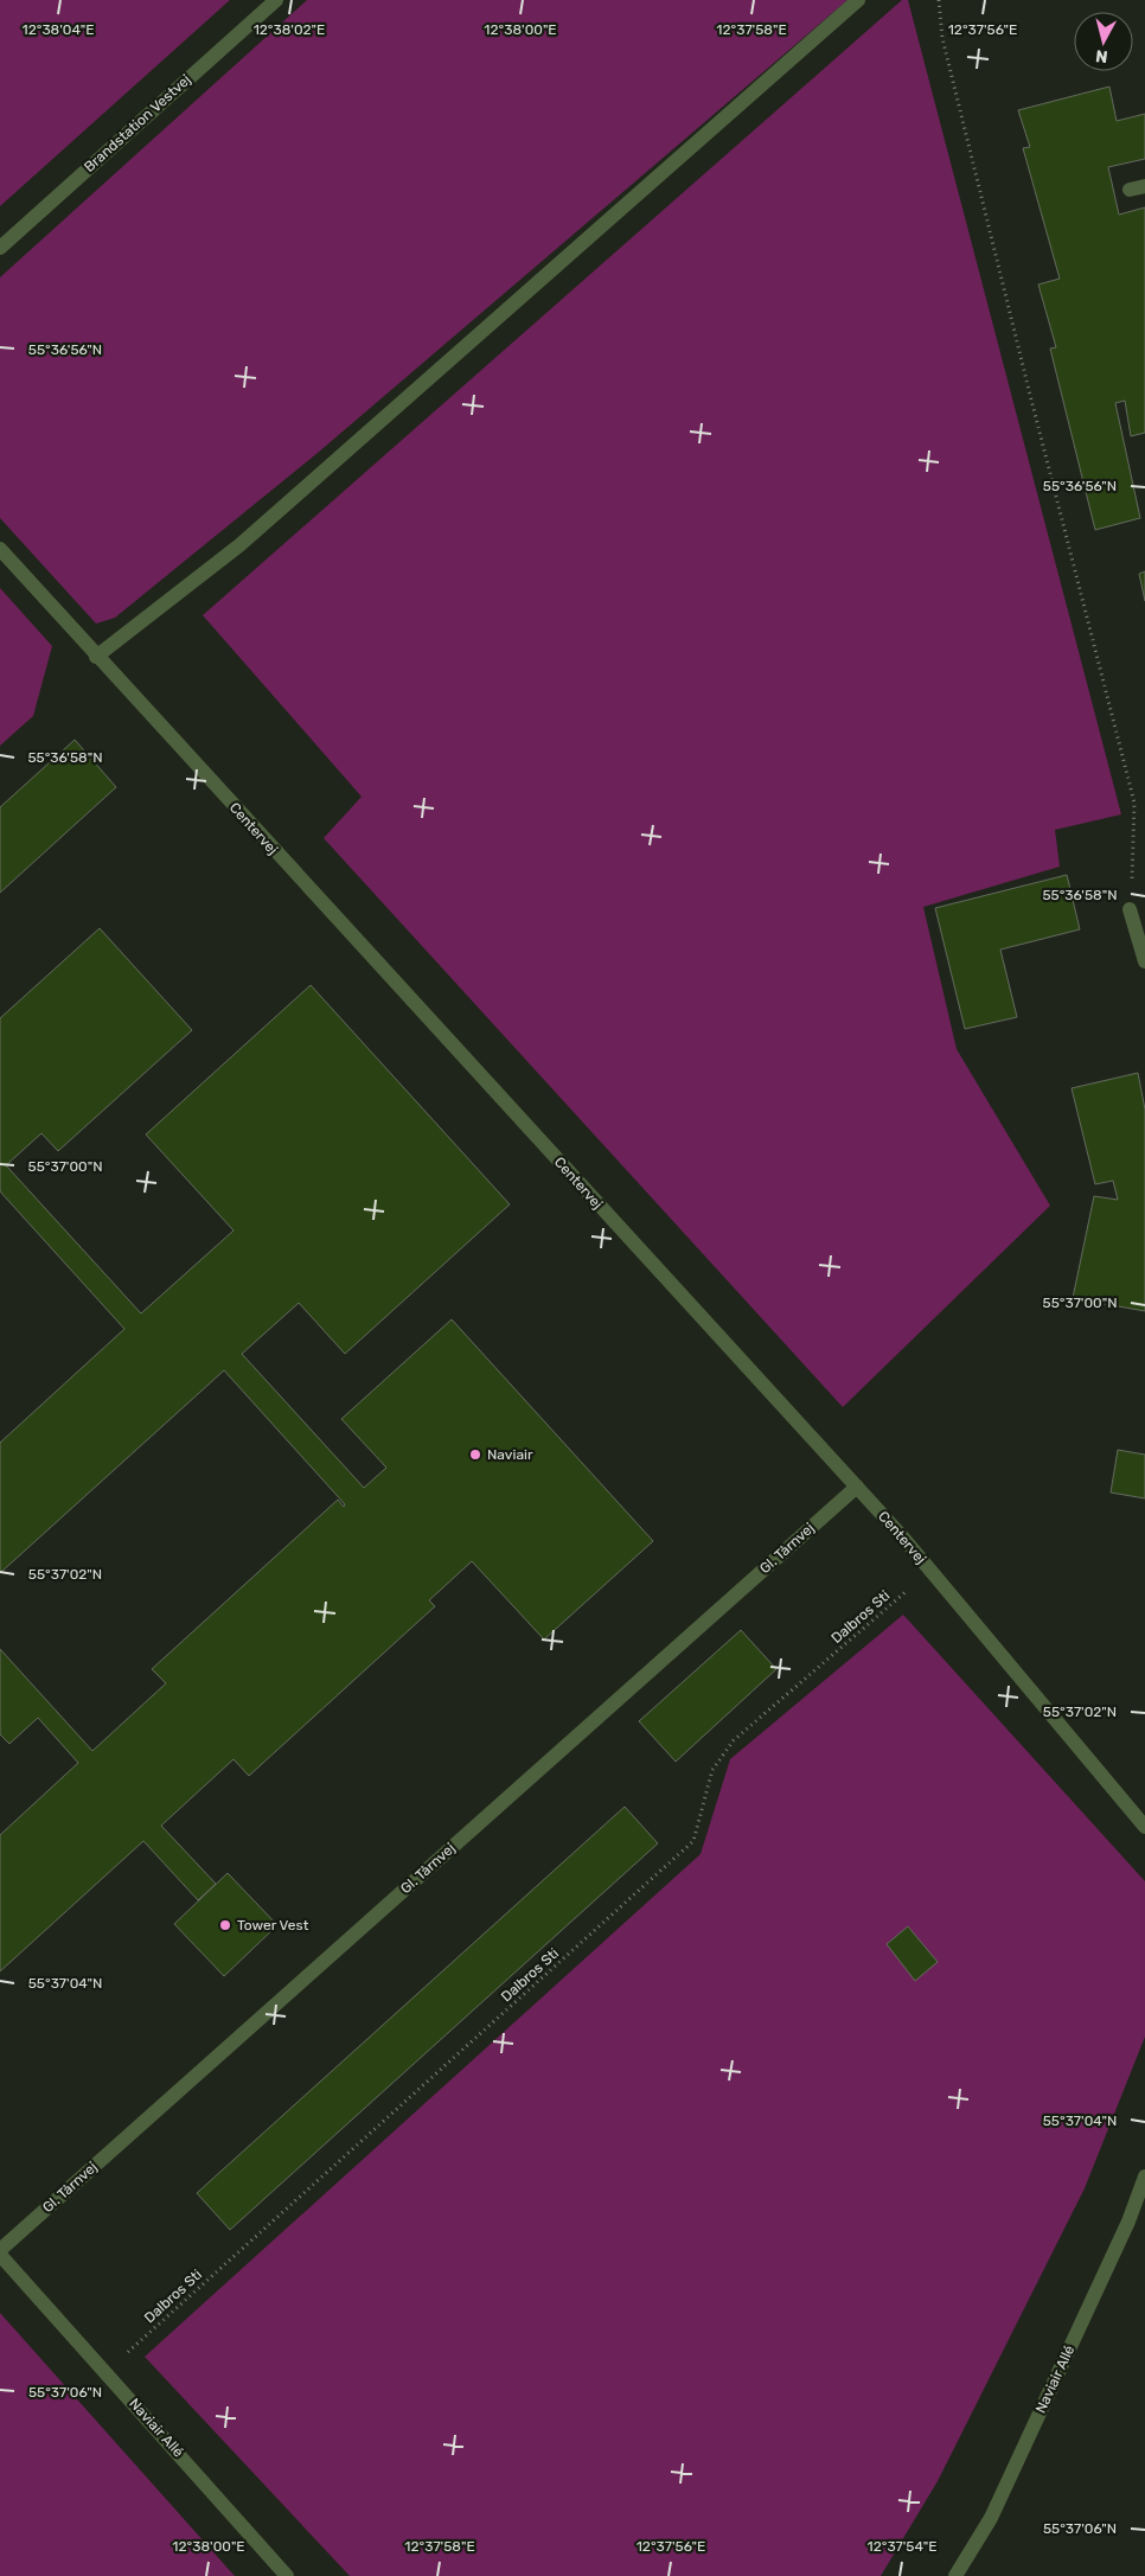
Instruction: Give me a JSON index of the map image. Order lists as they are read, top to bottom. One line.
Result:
{"streets":{"lane":["Brandstation Vestvej","Centervej","Gl. Tårnvej","Naviair Allé"],"path":["Dalbros Sti"]},"crossings":[["Centervej","Gl. Tårnvej"],["Centervej","Dalbros Sti"],["Dalbros Sti","Naviair Allé"]],"places":["Naviair","Tower Vest"],"north":"bottom","coordinates":["12°38'04\"E","12°38'02\"E","12°38'00\"E","12°37'58\"E","12°37'56\"E","55°36'56\"N","55°36'58\"N","55°37'00\"N","55°37'02\"N","55°37'04\"N","55°37'06\"N","12°37'54\"E"]}
